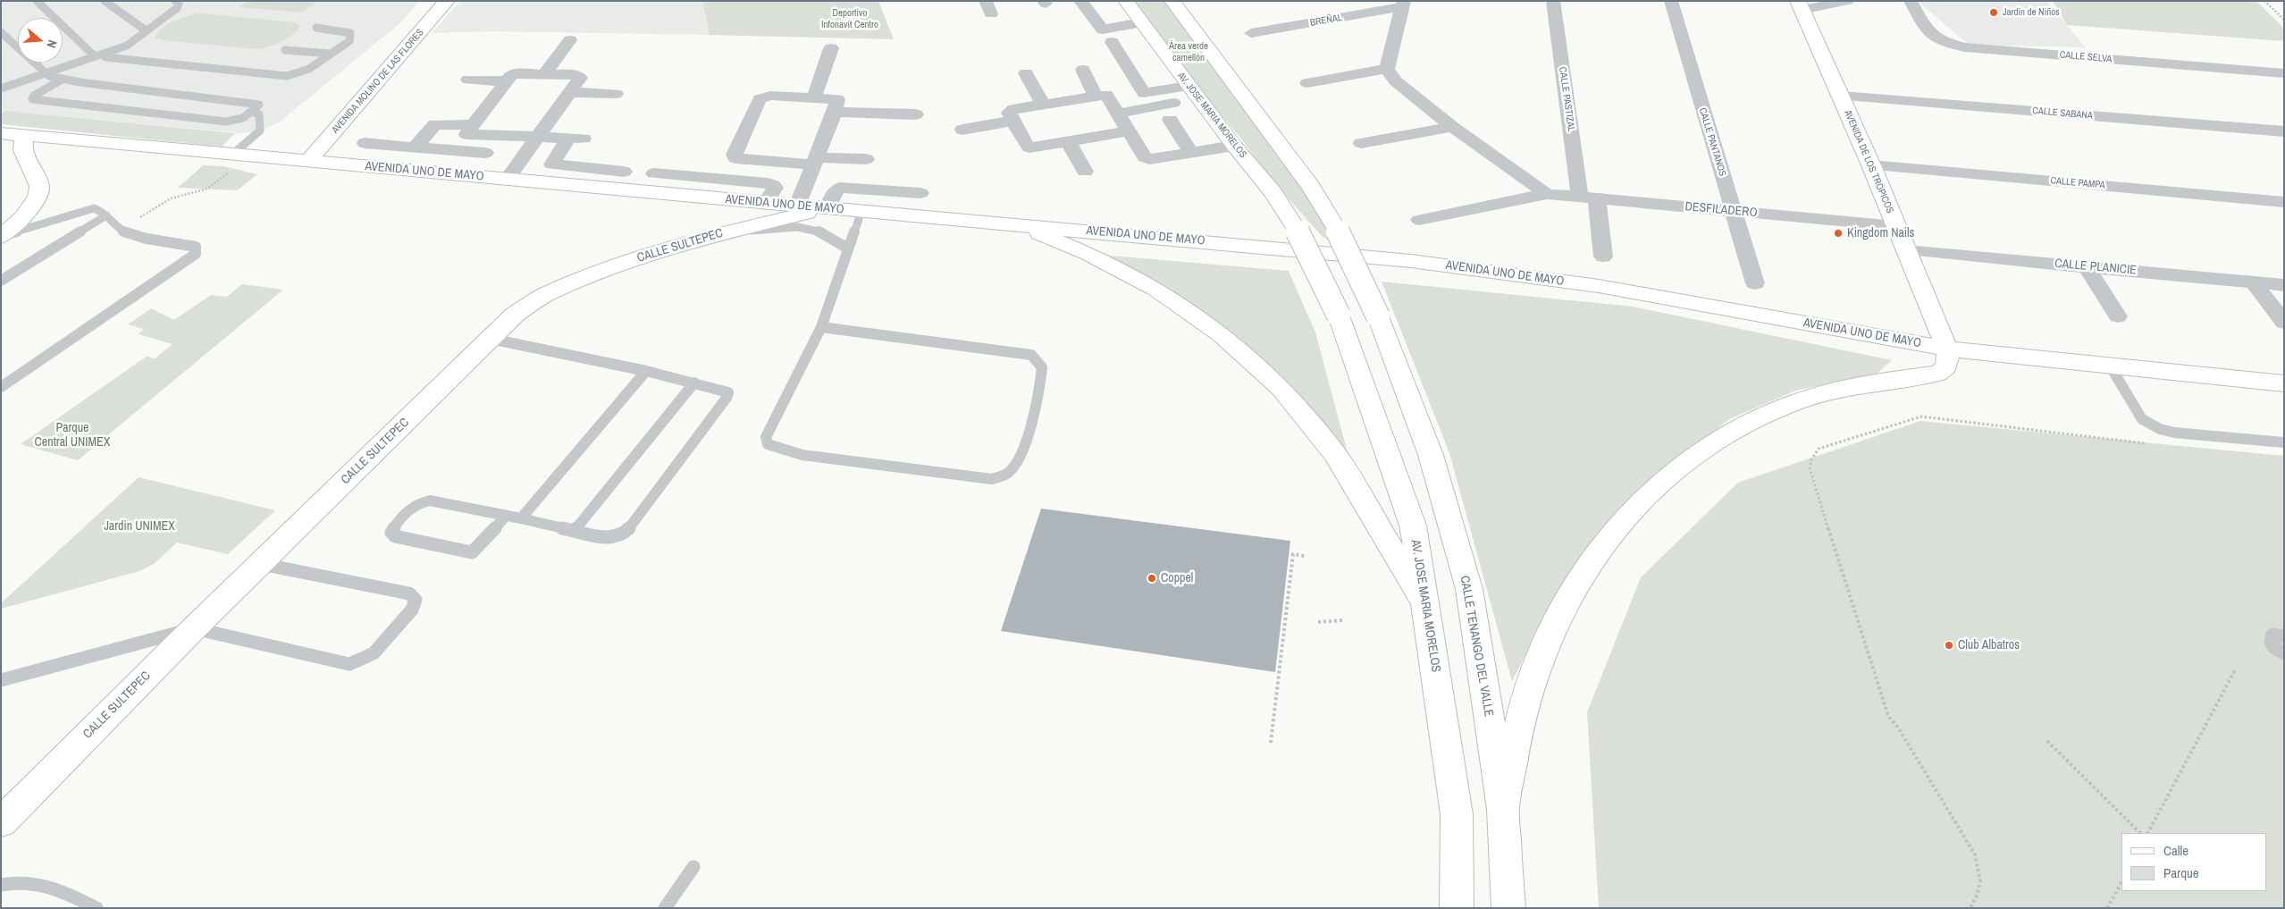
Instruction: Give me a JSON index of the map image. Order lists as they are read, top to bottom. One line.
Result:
{"streets":{"main road":["AVENIDA MOLINO DE LAS FLORES","AV. JOSE MARIA MORELOS","AVENIDA DE LOS TRÓPICOS","AVENIDA UNO DE MAYO","CALLE SULTEPEC","CALLE TENANGO DEL VALLE"],"street":["BREÑAL","CALLE SELVA","CALLE PASTIZAL","CALLE SABANA","CALLE PANTANOS","CALLE PAMPA","DESFILADERO","CALLE PLANICIE"]},"crossings":[["AVENIDA MOLINO DE LAS FLORES","AVENIDA UNO DE MAYO"],["CALLE PASTIZAL","DESFILADERO"],["CALLE SABANA","AVENIDA DE LOS TRÓPICOS"],["CALLE PANTANOS","DESFILADERO"],["AVENIDA DE LOS TRÓPICOS","AVENIDA UNO DE MAYO"],["AVENIDA DE LOS TRÓPICOS","CALLE PAMPA"],["AVENIDA DE LOS TRÓPICOS","DESFILADERO"],["AVENIDA DE LOS TRÓPICOS","CALLE PLANICIE"],["AVENIDA UNO DE MAYO","CALLE SULTEPEC"]],"parks":["Deportivo Infonavit Centro","Área verde camellón","Parque Central UNIMEX","Jardin UNIMEX"],"places":["Jardín de Niños","Kingdom Nails","Coppel","Club Albatros"],"legend":["Calle","Parque"],"north":"right"}
